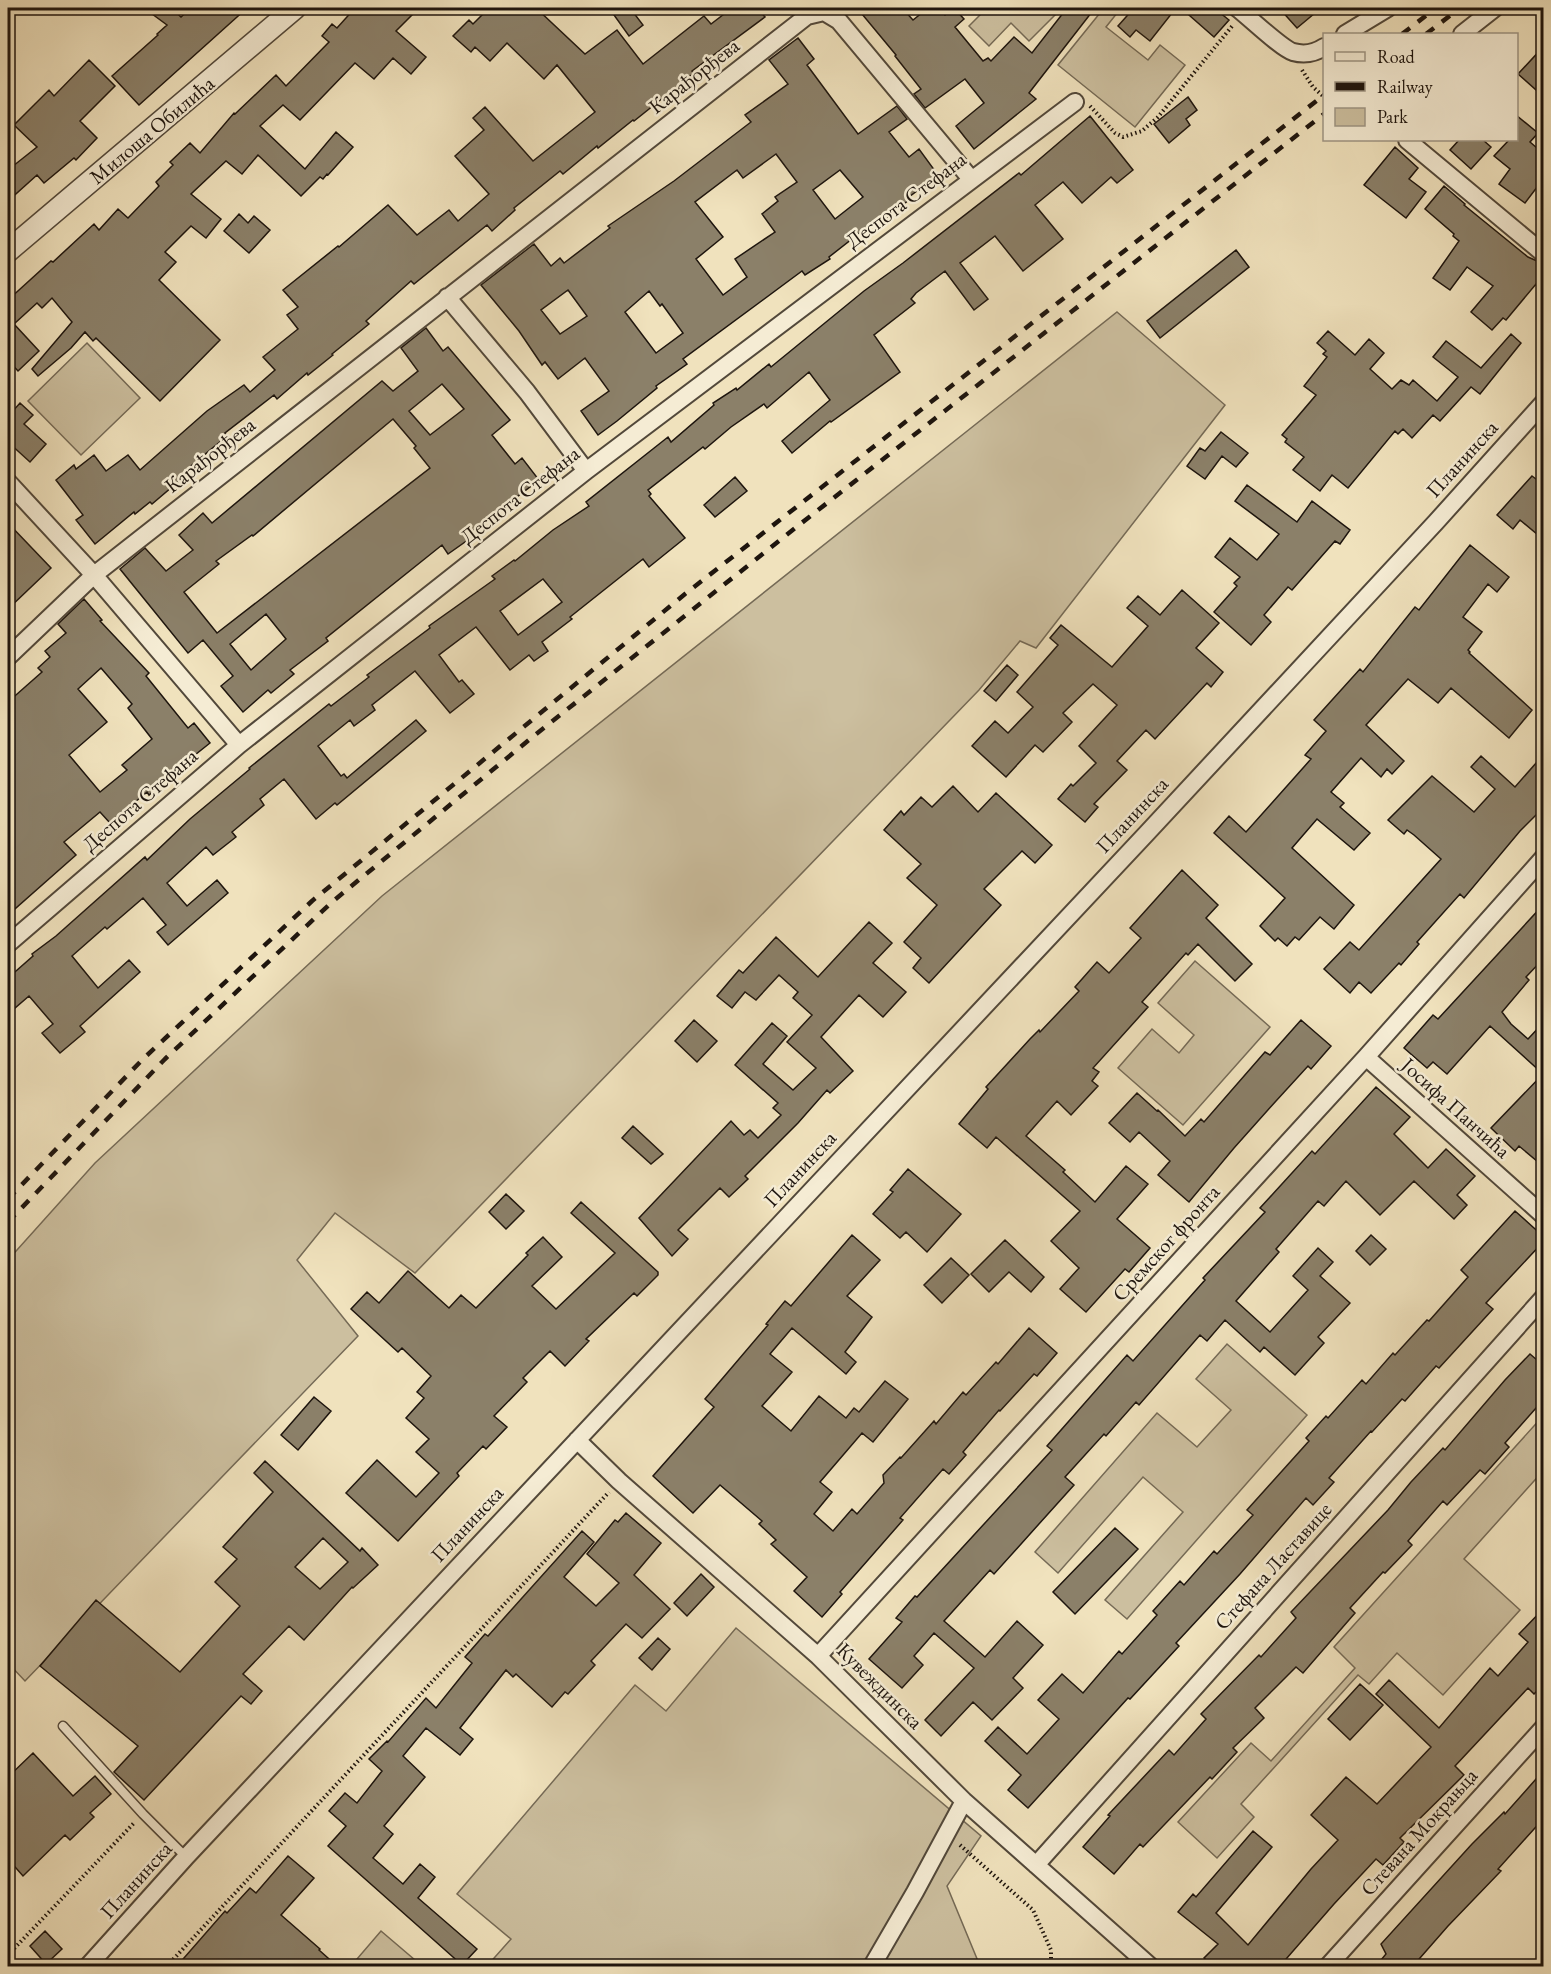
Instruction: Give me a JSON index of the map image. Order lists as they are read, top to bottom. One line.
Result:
{"streets":{"street":["Карађорђева","Милоша Обилића","Деспота Стефана","Планинска","Јосифа Панчића","Сремског фронта","Стефана Ластавице","Кувеждинска","Стевана Мокрањца"]},"crossings":[["Карађорђева","Деспота Стефана"],["Планинска","Кувеждинска"],["Јосифа Панчића","Сремског фронта"],["Сремског фронта","Кувеждинска"],["Стефана Ластавице","Кувеждинска"]],"legend":["Road","Railway","Park"]}
